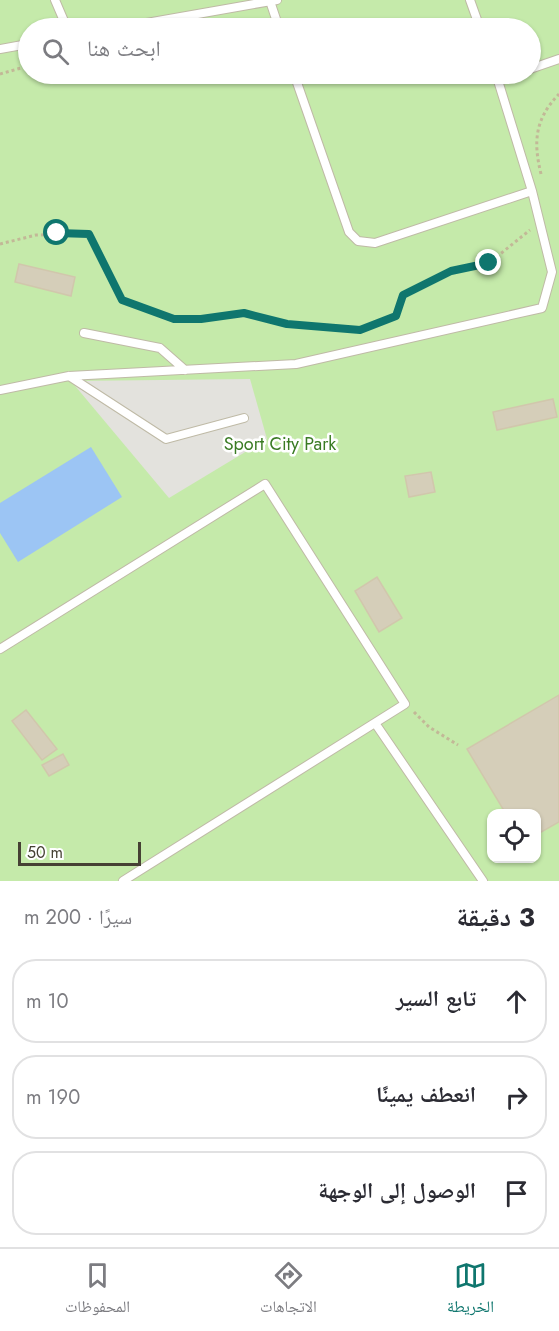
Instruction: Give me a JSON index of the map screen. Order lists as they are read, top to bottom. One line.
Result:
{"parks":["Sport City Park"],"scale_bar":"50 m","page":{"search":"ابحث هنا","scale":"50 m","heading":["3 دقيقة","سيرًا · 200 m"],"list":[["تابع السير","10 m"],["انعطف يمينًا","190 m"],"الوصول إلى الوجهة"],"nav":["الخريطة","الاتجاهات","المحفوظات"]}}
